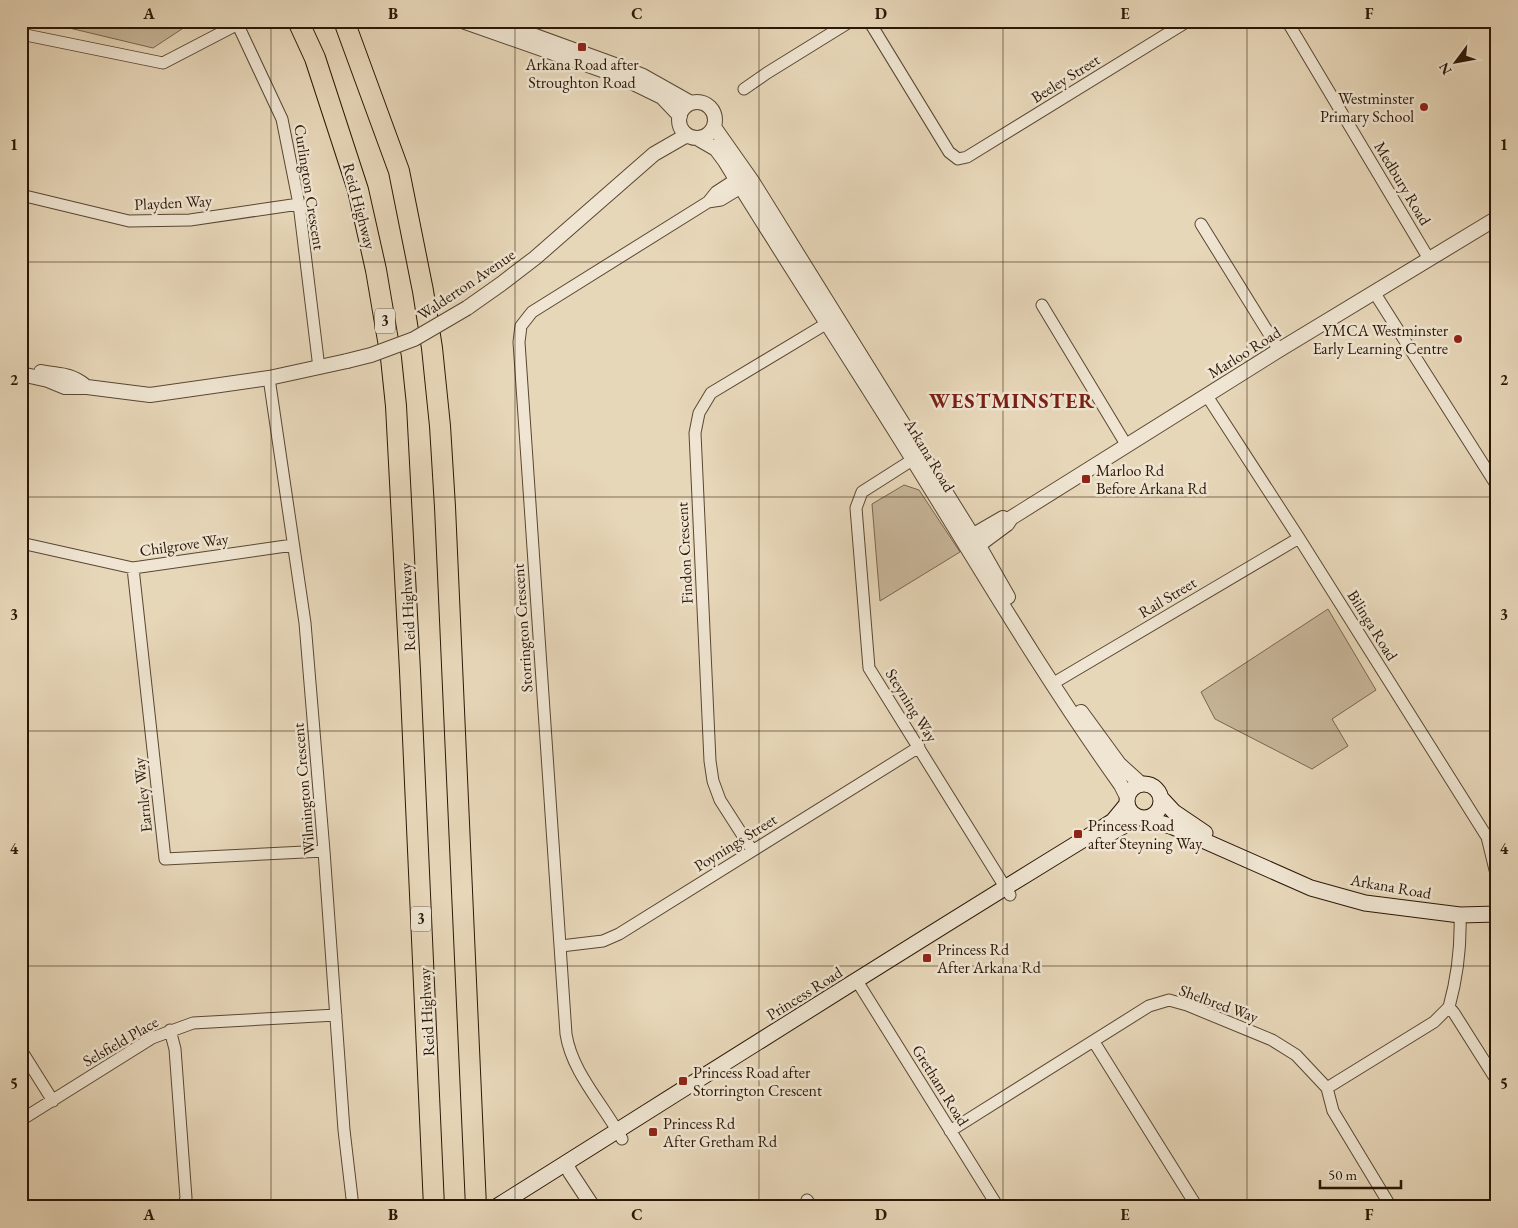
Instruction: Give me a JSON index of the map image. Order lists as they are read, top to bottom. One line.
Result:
{"streets":{"highway":["Reid Highway","3"],"main road":["Arkana Road","Princess Road"],"street":["Beeley Street","Medbury Road","Curlington Crescent","Playden Way","Walderton Avenue","Marloo Road","Chilgrove Way","Findon Crescent","Rail Street","Bilinga Road","Storrington Crescent","Steyning Way","Wilmington Crescent","Earnley Way","Poynings Street","Shelbred Way","Selsfield Place","Gretham Road"]},"crossings":[["Medbury Road","Marloo Road"],["Curlington Crescent","Playden Way"],["Curlington Crescent","Walderton Avenue"],["Walderton Avenue","Arkana Road"],["Walderton Avenue","Wilmington Crescent"],["Marloo Road","Arkana Road"],["Marloo Road","Bilinga Road"],["Arkana Road","Findon Crescent"],["Arkana Road","Rail Street"],["Arkana Road","Storrington Crescent"],["Arkana Road","Steyning Way"],["Arkana Road","Princess Road"],["Chilgrove Way","Wilmington Crescent"],["Chilgrove Way","Earnley Way"],["Findon Crescent","Poynings Street"],["Rail Street","Bilinga Road"],["Storrington Crescent","Poynings Street"],["Storrington Crescent","Princess Road"],["Steyning Way","Poynings Street"],["Steyning Way","Princess Road"],["Wilmington Crescent","Earnley Way"],["Wilmington Crescent","Selsfield Place"],["Princess Road","Gretham Road"],["Shelbred Way","Gretham Road"]],"districts":["WESTMINSTER"],"places":{"transit":["Arkana Road after Stroughton Road","Marloo Rd Before Arkana Rd","Princess Road after Steyning Way","Princess Rd After Arkana Rd","Princess Road after Storrington Crescent","Princess Rd After Gretham Rd"],"other":["Westminster Primary School","YMCA Westminster Early Learning Centre"]},"scale_bar":"50 m","north":"bottom left","grid":{"columns":["A","B","C","D","E","F"],"rows":["1","2","3","4","5"]}}
